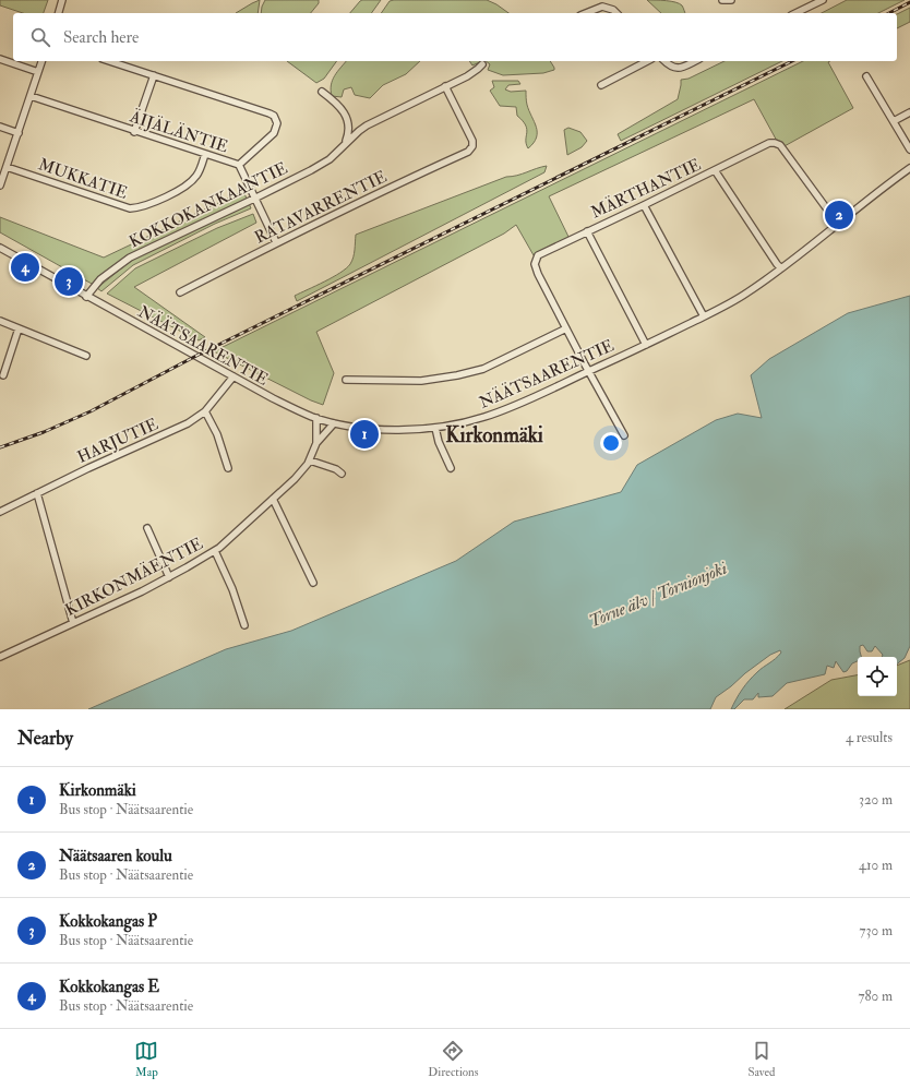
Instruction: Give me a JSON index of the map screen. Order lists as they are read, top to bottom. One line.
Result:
{"streets":{"street":["ÄIJÄLÄNTIE","MUKKATIE","MÄRTHANTIE","KOKKOKANKAANTIE","RATAVARRENTIE","NÄÄTSAARENTIE","HARJUTIE","KIRKONMÄENTIE"]},"crossings":[["ÄIJÄLÄNTIE","MUKKATIE"],["ÄIJÄLÄNTIE","KOKKOKANKAANTIE"],["ÄIJÄLÄNTIE","RATAVARRENTIE"],["MÄRTHANTIE","NÄÄTSAARENTIE"],["KOKKOKANKAANTIE","RATAVARRENTIE"],["KOKKOKANKAANTIE","NÄÄTSAARENTIE"],["NÄÄTSAARENTIE","HARJUTIE"],["NÄÄTSAARENTIE","KIRKONMÄENTIE"]],"districts":["Kirkonmäki"],"water":["Torne älv / Tornionjoki"],"page":{"search":"Search here","pins":["2","4","3","1"],"heading":["Nearby","4 results"],"list":[{"mark":"1","name":"Kirkonmäki","note":"Bus stop · Näätsaarentie","value":"320 m"},{"mark":"2","name":"Näätsaaren koulu","note":"Bus stop · Näätsaarentie","value":"410 m"},{"mark":"3","name":"Kokkokangas P","note":"Bus stop · Näätsaarentie","value":"730 m"},{"mark":"4","name":"Kokkokangas E","note":"Bus stop · Näätsaarentie","value":"780 m"}],"nav":["Map","Directions","Saved"]}}
